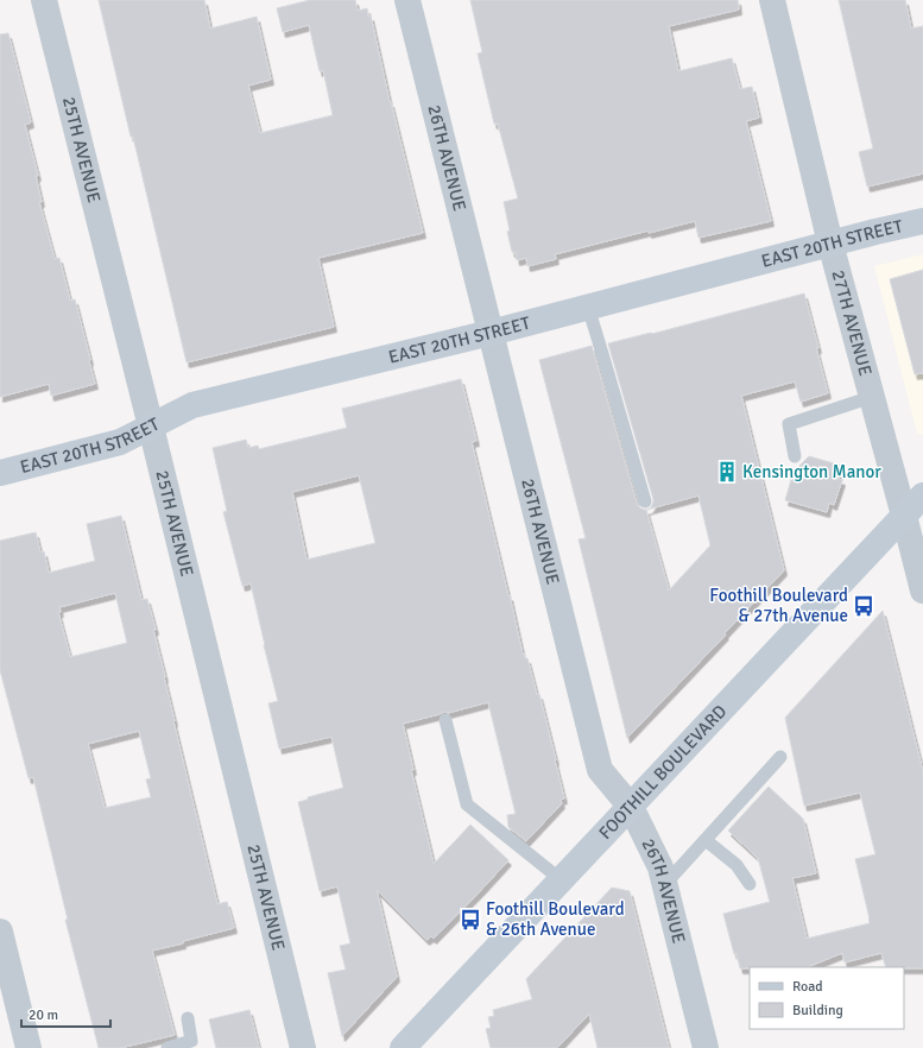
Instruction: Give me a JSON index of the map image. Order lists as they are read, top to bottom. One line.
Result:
{"streets":{"street":["25TH AVENUE","26TH AVENUE","EAST 20TH STREET","27TH AVENUE","FOOTHILL BOULEVARD"]},"crossings":[["25TH AVENUE","EAST 20TH STREET"],["26TH AVENUE","EAST 20TH STREET"],["26TH AVENUE","FOOTHILL BOULEVARD"],["EAST 20TH STREET","27TH AVENUE"],["27TH AVENUE","FOOTHILL BOULEVARD"]],"places":{"building":["Kensington Manor"],"bus stop":["Foothill Boulevard & 27th Avenue","Foothill Boulevard & 26th Avenue"]},"legend":["Road","Building"],"scale_bar":"20 m"}
